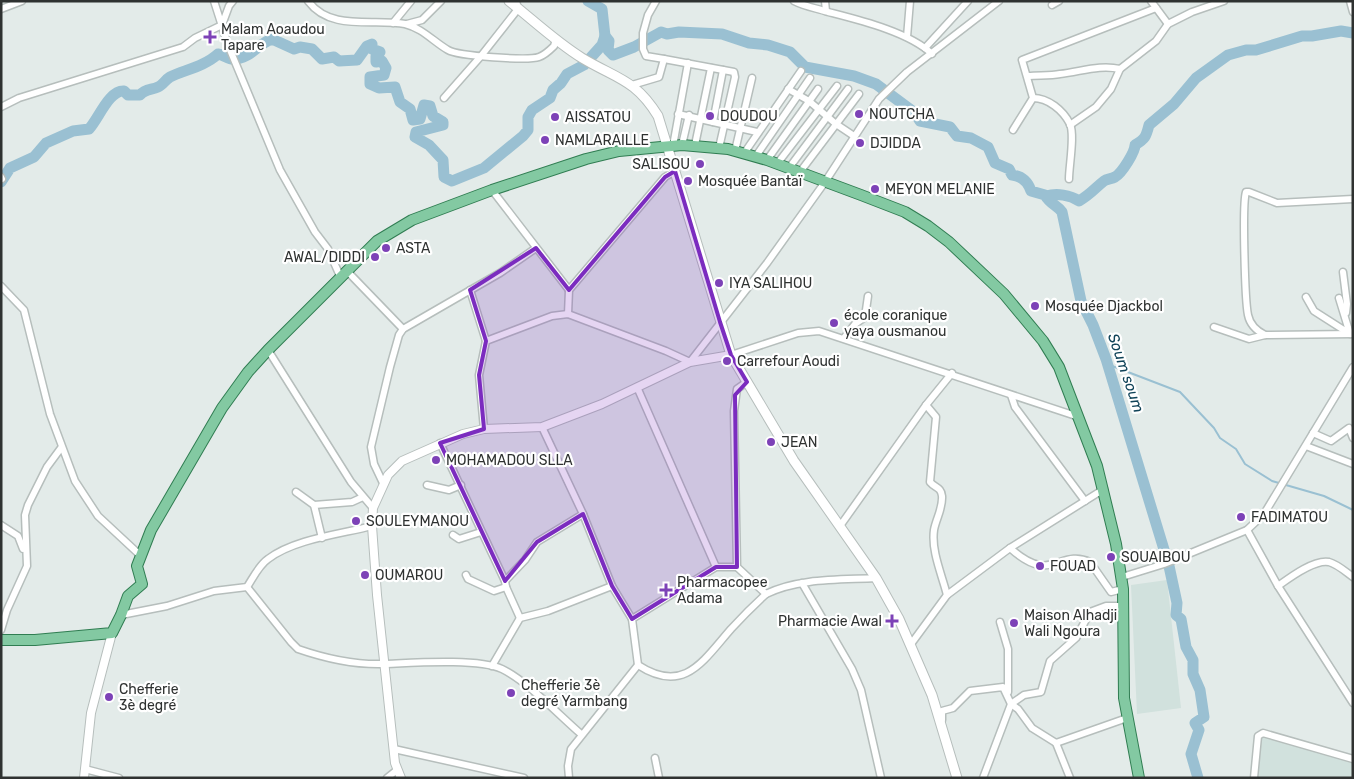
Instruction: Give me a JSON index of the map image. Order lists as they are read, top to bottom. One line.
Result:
{"water":["Soum soum"],"places":{"health":["Malam Aoaudou Tapare","Pharmacopee Adama","Pharmacie Awal"],"other":["NOUTCHA","DOUDOU","AISSATOU","NAMLARAILLE","DJIDDA","SALISOU","Mosquée Bantaï","MEYON MELANIE","ASTA","AWAL/DIDDI","IYA SALIHOU","Mosquée Djackbol","école coranique yaya ousmanou","Carrefour Aoudi","JEAN","MOHAMADOU SLLA","FADIMATOU","SOULEYMANOU","SOUAIBOU","FOUAD","OUMAROU","Maison Alhadji Wali Ngoura","Chefferie 3è degré Yarmbang","Chefferie 3è degré"]}}
